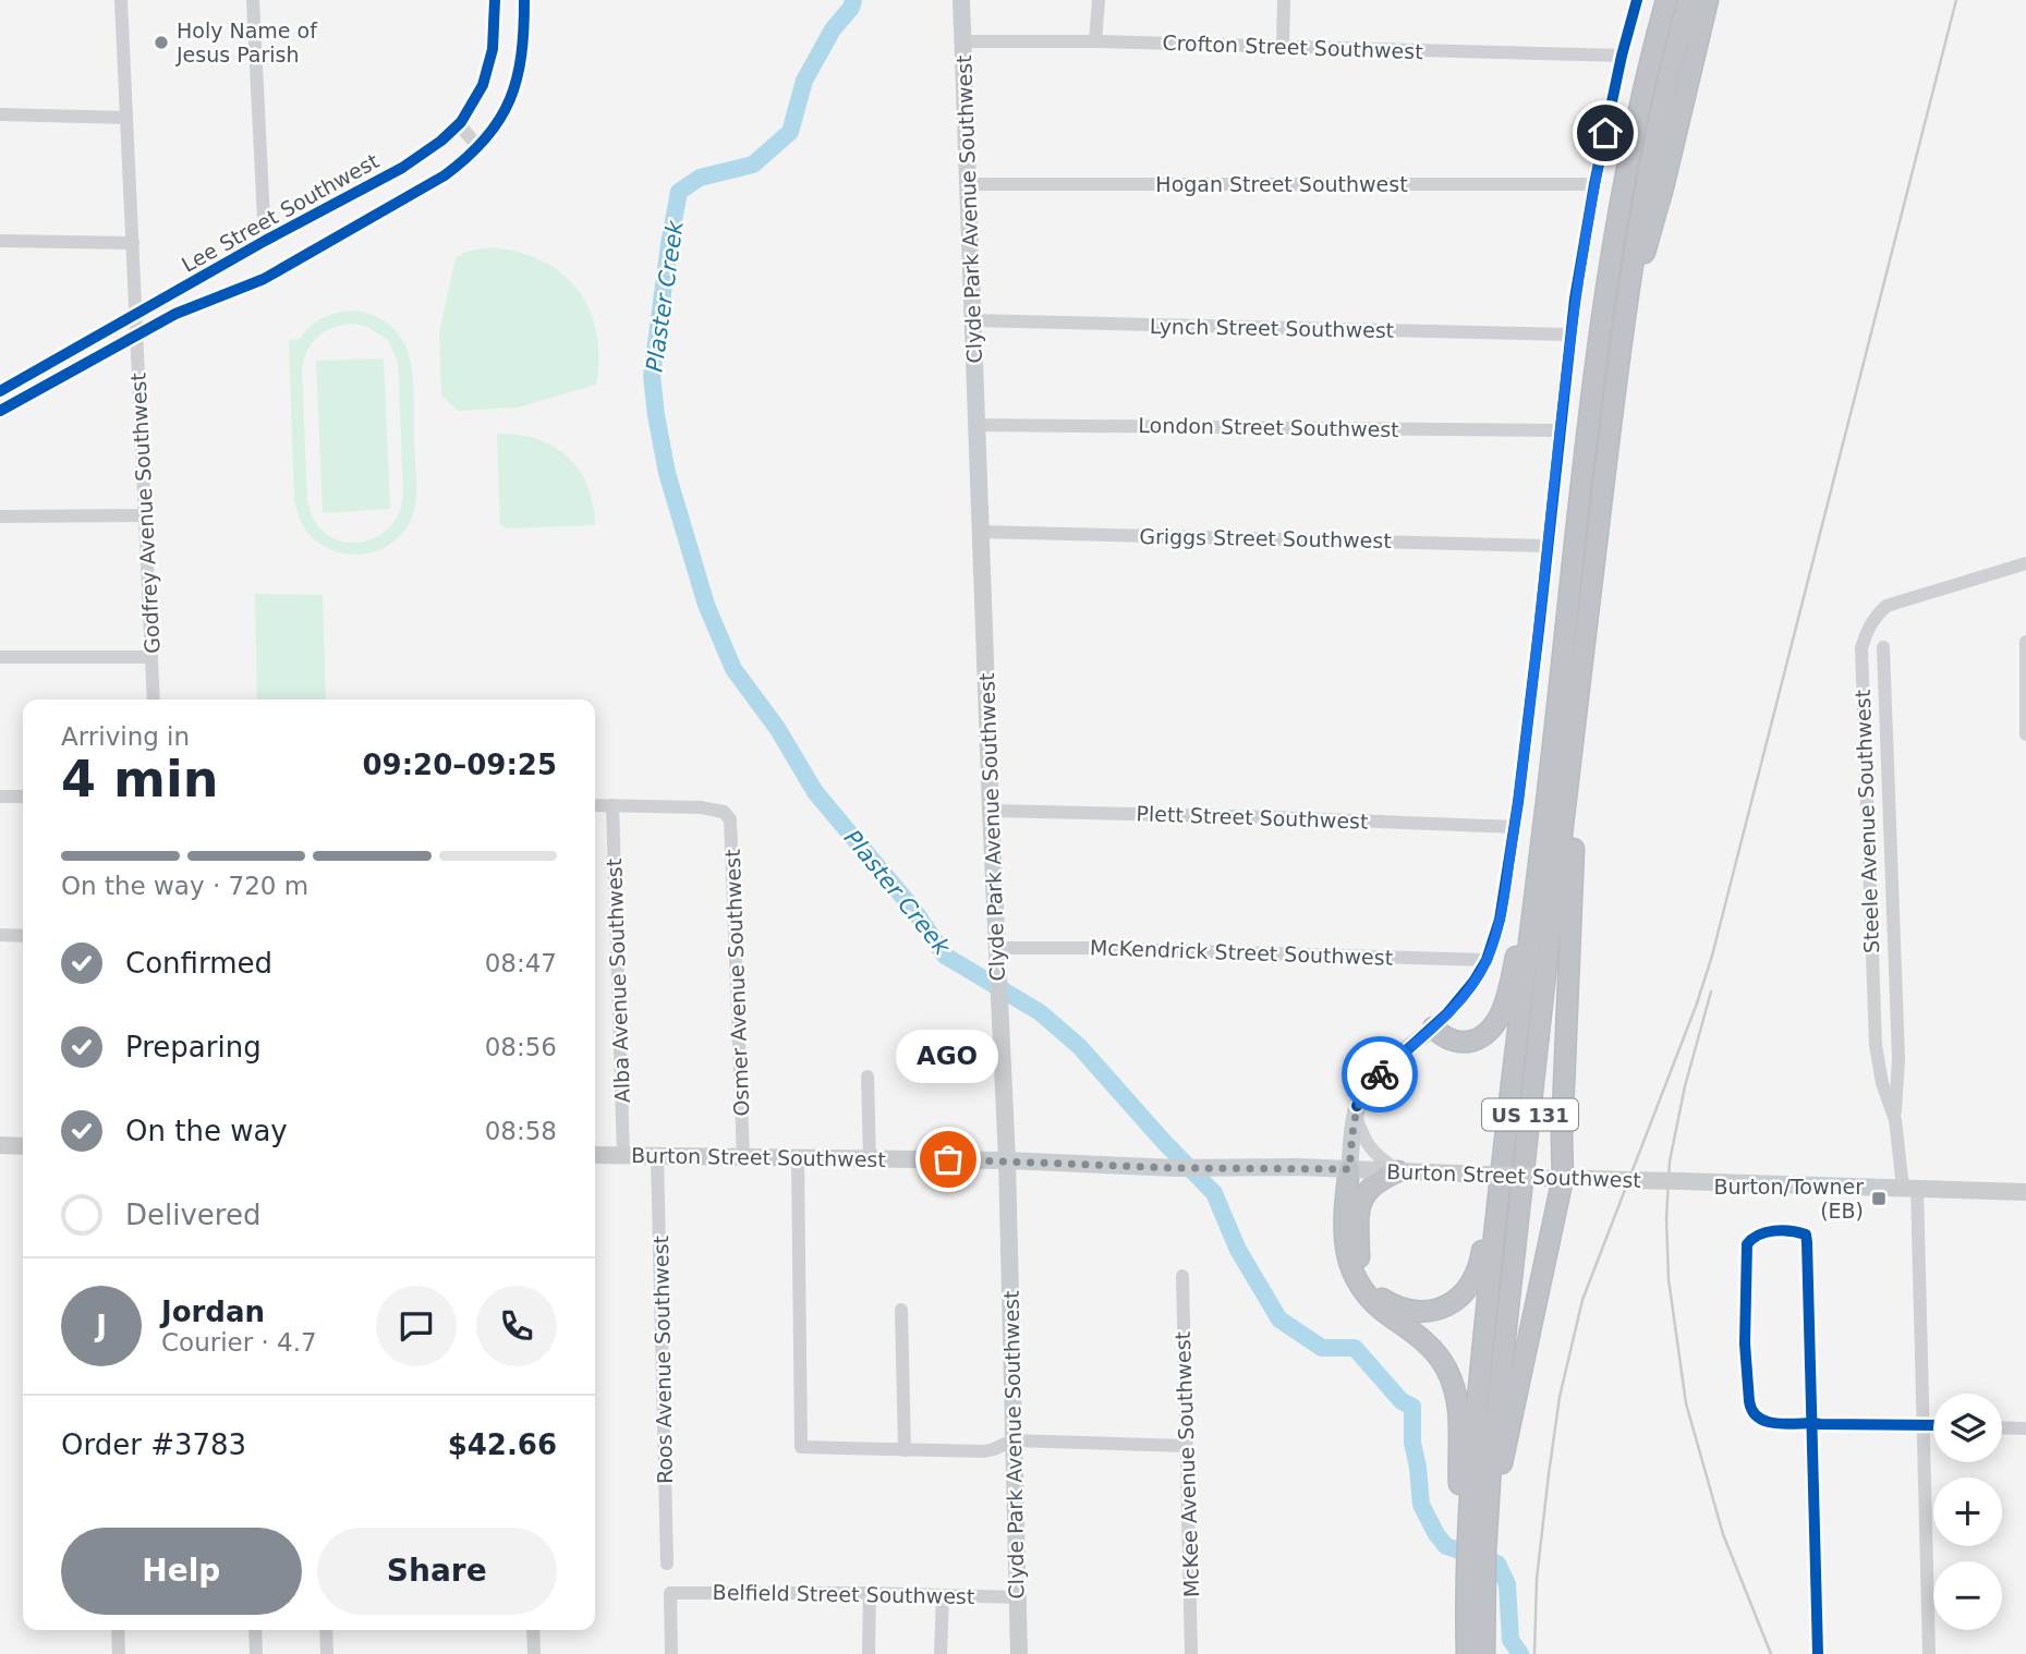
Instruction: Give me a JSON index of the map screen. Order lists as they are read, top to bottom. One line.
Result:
{"streets":{"highway":["US 131"],"main road":["Clyde Park Avenue Southwest","Burton Street Southwest"],"street":["Crofton Street Southwest","Hogan Street Southwest","Lee Street Southwest","Lynch Street Southwest","London Street Southwest","Godfrey Avenue Southwest","Griggs Street Southwest","Plett Street Southwest","Steele Avenue Southwest","McKendrick Street Southwest","Alba Avenue Southwest","Osmer Avenue Southwest","Roos Avenue Southwest","McKee Avenue Southwest","Belfield Street Southwest"]},"crossings":[["Crofton Street Southwest","Clyde Park Avenue Southwest"],["Hogan Street Southwest","Clyde Park Avenue Southwest"],["Clyde Park Avenue Southwest","Lynch Street Southwest"],["Clyde Park Avenue Southwest","London Street Southwest"],["Clyde Park Avenue Southwest","Griggs Street Southwest"],["Clyde Park Avenue Southwest","Plett Street Southwest"],["Clyde Park Avenue Southwest","McKendrick Street Southwest"],["Clyde Park Avenue Southwest","Burton Street Southwest"],["Clyde Park Avenue Southwest","Belfield Street Southwest"],["Lee Street Southwest","Godfrey Avenue Southwest"],["Steele Avenue Southwest","Burton Street Southwest"],["Alba Avenue Southwest","Osmer Avenue Southwest"],["Alba Avenue Southwest","Burton Street Southwest"],["Osmer Avenue Southwest","Burton Street Southwest"],["Burton Street Southwest","Roos Avenue Southwest"]],"water":["Plaster Creek"],"places":{"other":["Holy Name of Jesus Parish","AGO"],"transit":["Burton/Towner (EB)"]},"page":{"heading":["4 min","Arriving in","09:20–09:25"],"panel":["Jordan","Courier · 4.7","Order #3783","$42.66"],"bar":"On the way · 720 m","list":[["Confirmed","08:47"],["Preparing","08:56"],["On the way","08:58"],"Delivered"],"bubble":"AGO","round":"J","map_buttons":["+","−"],"buttons":["Help","Share"]}}
